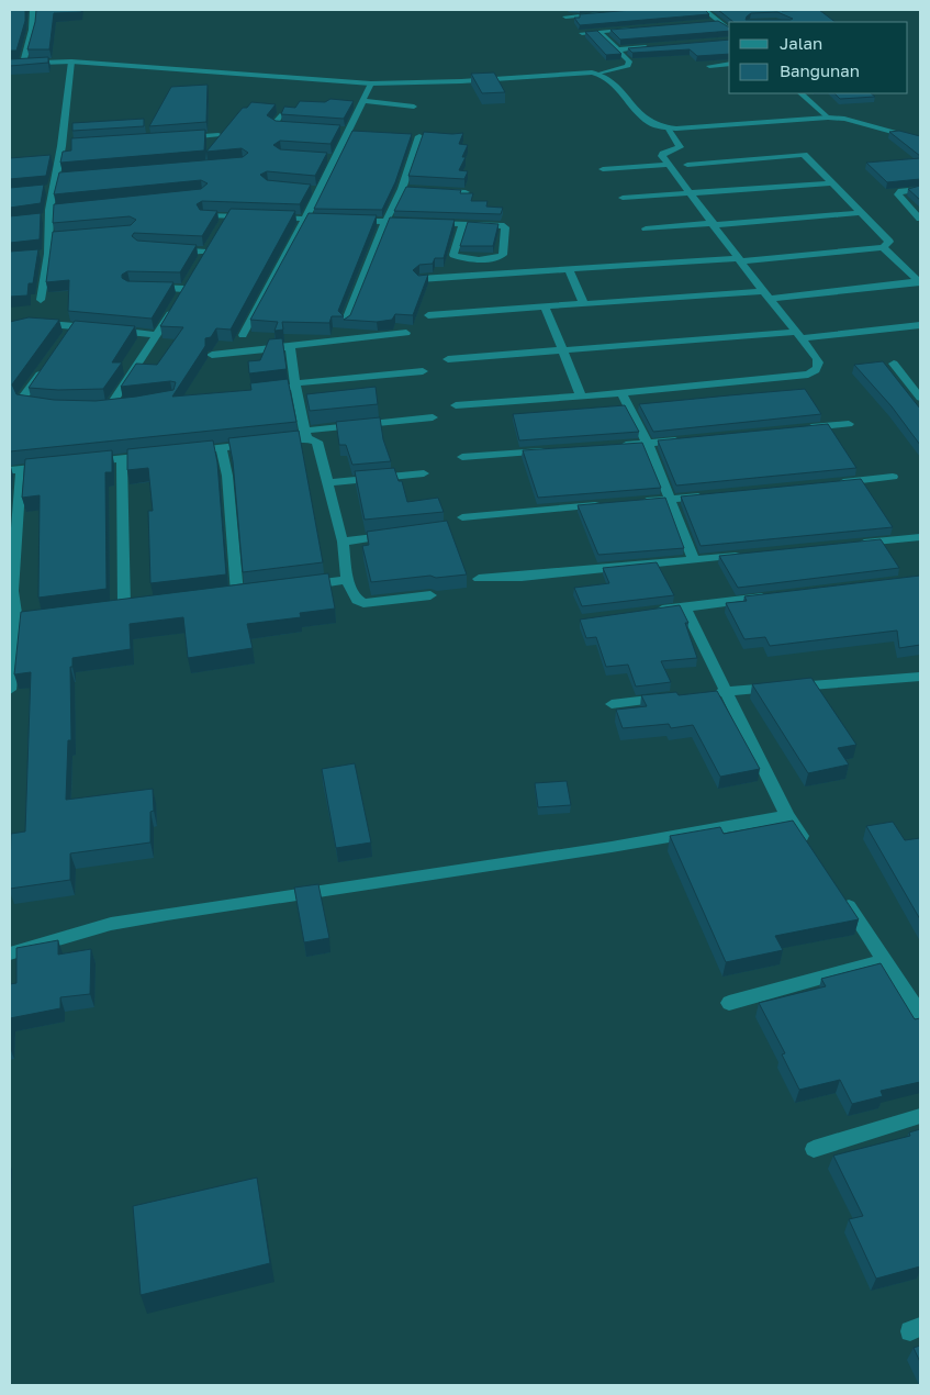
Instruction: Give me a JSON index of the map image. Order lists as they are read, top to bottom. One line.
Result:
{"legend":["Jalan","Bangunan"]}
